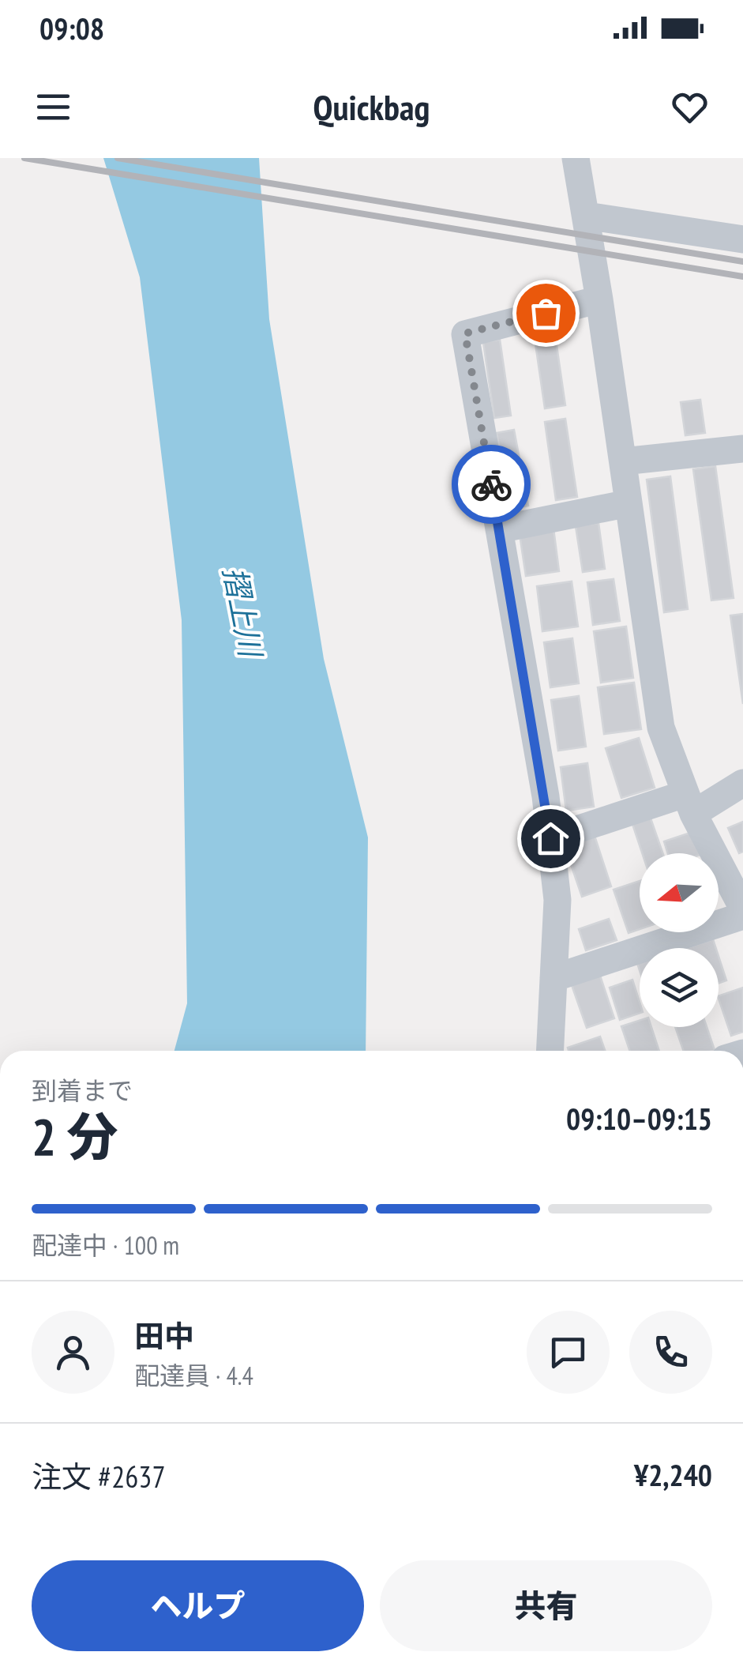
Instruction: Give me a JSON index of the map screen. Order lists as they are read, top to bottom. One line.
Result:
{"water":["摺上川"],"north":"left","page":{"status":"09:08","header":"Quickbag","heading":["2 分","到着まで","09:10–09:15"],"panel":["田中","配達員 · 4.4","注文 #2637","¥2,240"],"bar":"配達中 · 100 m","buttons":["ヘルプ","共有"]}}
